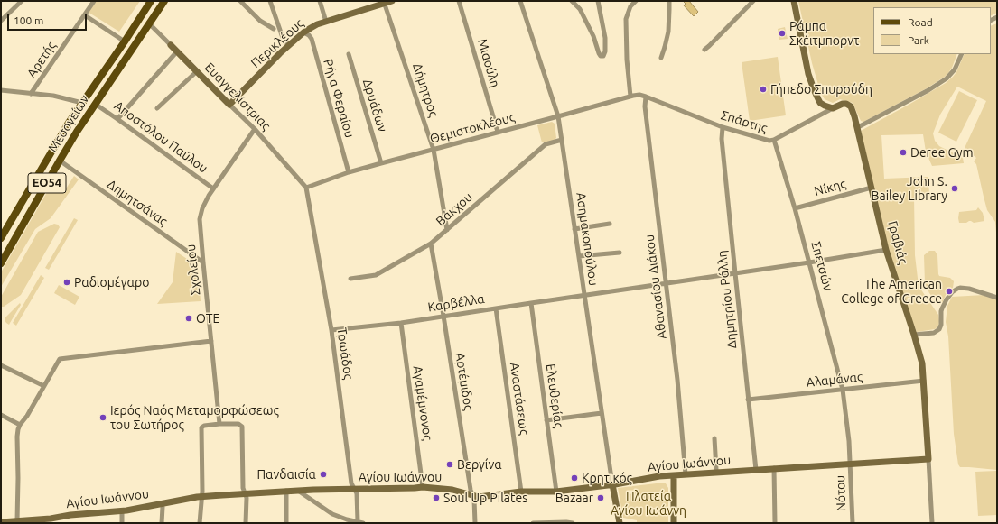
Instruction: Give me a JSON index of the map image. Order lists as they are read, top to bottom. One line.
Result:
{"streets":{"main road":["Μεσογείων","ΕΟ54"],"street":["Περικλέους","Αρετής","Μιαούλη","Δήμητρος","Ευαγγελίστριας","Ρήγα Φεραίου","Δρυάδων","Σπάρτης","Θεμιστοκλέους","Αποστόλου Παύλου","Νίκης","Δημητσάνας","Βάκχου","Ασημακοπούλου","Γραβιάς","Σπετσών","Σχολείου","Αθανασίου Διάκου","Δημητρίου Ράλλη","Καρβέλλα","Τρωάδος","Αλαμάνας","Αρτέμιδος","Ελευθερίας","Αναστάσεως","Αγαμέμνονος","Αγίου Ιωάννου","Νότου"]},"crossings":[["Περικλέους","Δήμητρος"],["Περικλέους","Ευαγγελίστριας"],["Περικλέους","Ρήγα Φεραίου"],["Μιαούλη","Θεμιστοκλέους"],["Δήμητρος","Θεμιστοκλέους"],["Δήμητρος","Βάκχου"],["Ευαγγελίστριας","Μεσογείων"],["Ευαγγελίστριας","Θεμιστοκλέους"],["Ευαγγελίστριας","Σχολείου"],["Ευαγγελίστριας","Τρωάδος"],["Ρήγα Φεραίου","Θεμιστοκλέους"],["Δρυάδων","Θεμιστοκλέους"],["Σπάρτης","Θεμιστοκλέους"],["Σπάρτης","Γραβιάς"],["Σπάρτης","Σπετσών"],["Σπάρτης","Αθανασίου Διάκου"],["Σπάρτης","Δημητρίου Ράλλη"],["Μεσογείων","Αποστόλου Παύλου"],["Μεσογείων","Δημητσάνας"],["Θεμιστοκλέους","Ασημακοπούλου"],["Θεμιστοκλέους","Αθανασίου Διάκου"],["Θεμιστοκλέους","Τρωάδος"],["Αποστόλου Παύλου","Σχολείου"],["Νίκης","Γραβιάς"],["Νίκης","Σπετσών"],["Δημητσάνας","Σχολείου"],["Βάκχου","Ασημακοπούλου"],["Βάκχου","Αρτέμιδος"],["Ασημακοπούλου","Καρβέλλα"],["Ασημακοπούλου","Αγίου Ιωάννου"],["Γραβιάς","Καρβέλλα"],["Γραβιάς","Αλαμάνας"],["Γραβιάς","Αγίου Ιωάννου"],["Σπετσών","Καρβέλλα"],["Σπετσών","Αλαμάνας"],["Σπετσών","Αγίου Ιωάννου"],["Σπετσών","Νότου"],["Αθανασίου Διάκου","Καρβέλλα"],["Αθανασίου Διάκου","Αγίου Ιωάννου"],["Δημητρίου Ράλλη","Καρβέλλα"],["Δημητρίου Ράλλη","Αλαμάνας"],["Δημητρίου Ράλλη","Αγίου Ιωάννου"],["Καρβέλλα","Τρωάδος"],["Καρβέλλα","Αρτέμιδος"],["Καρβέλλα","Ελευθερίας"],["Καρβέλλα","Αναστάσεως"],["Καρβέλλα","Αγαμέμνονος"],["Τρωάδος","Αγίου Ιωάννου"],["Αρτέμιδος","Αγίου Ιωάννου"],["Ελευθερίας","Αγίου Ιωάννου"],["Αναστάσεως","Αγίου Ιωάννου"],["Αγαμέμνονος","Αγίου Ιωάννου"],["Αγίου Ιωάννου","Νότου"]],"parks":["Πλατεία Αγίου Ιωάννη"],"places":["Ράμπα Σκέιτμπορντ","Γήπεδο Σπυρούδη","Deree Gym","John S. Bailey Library","Ραδιομέγαρο","The American College of Greece","ΟΤΕ","Ιερός Ναός Μεταμορφώσεως του Σωτήρος","Βεργίνα","Πανδαισία","Κρητικός","Soul Up Pilates","Bazaar"],"legend":["Road","Park"],"scale_bar":"100 m"}
